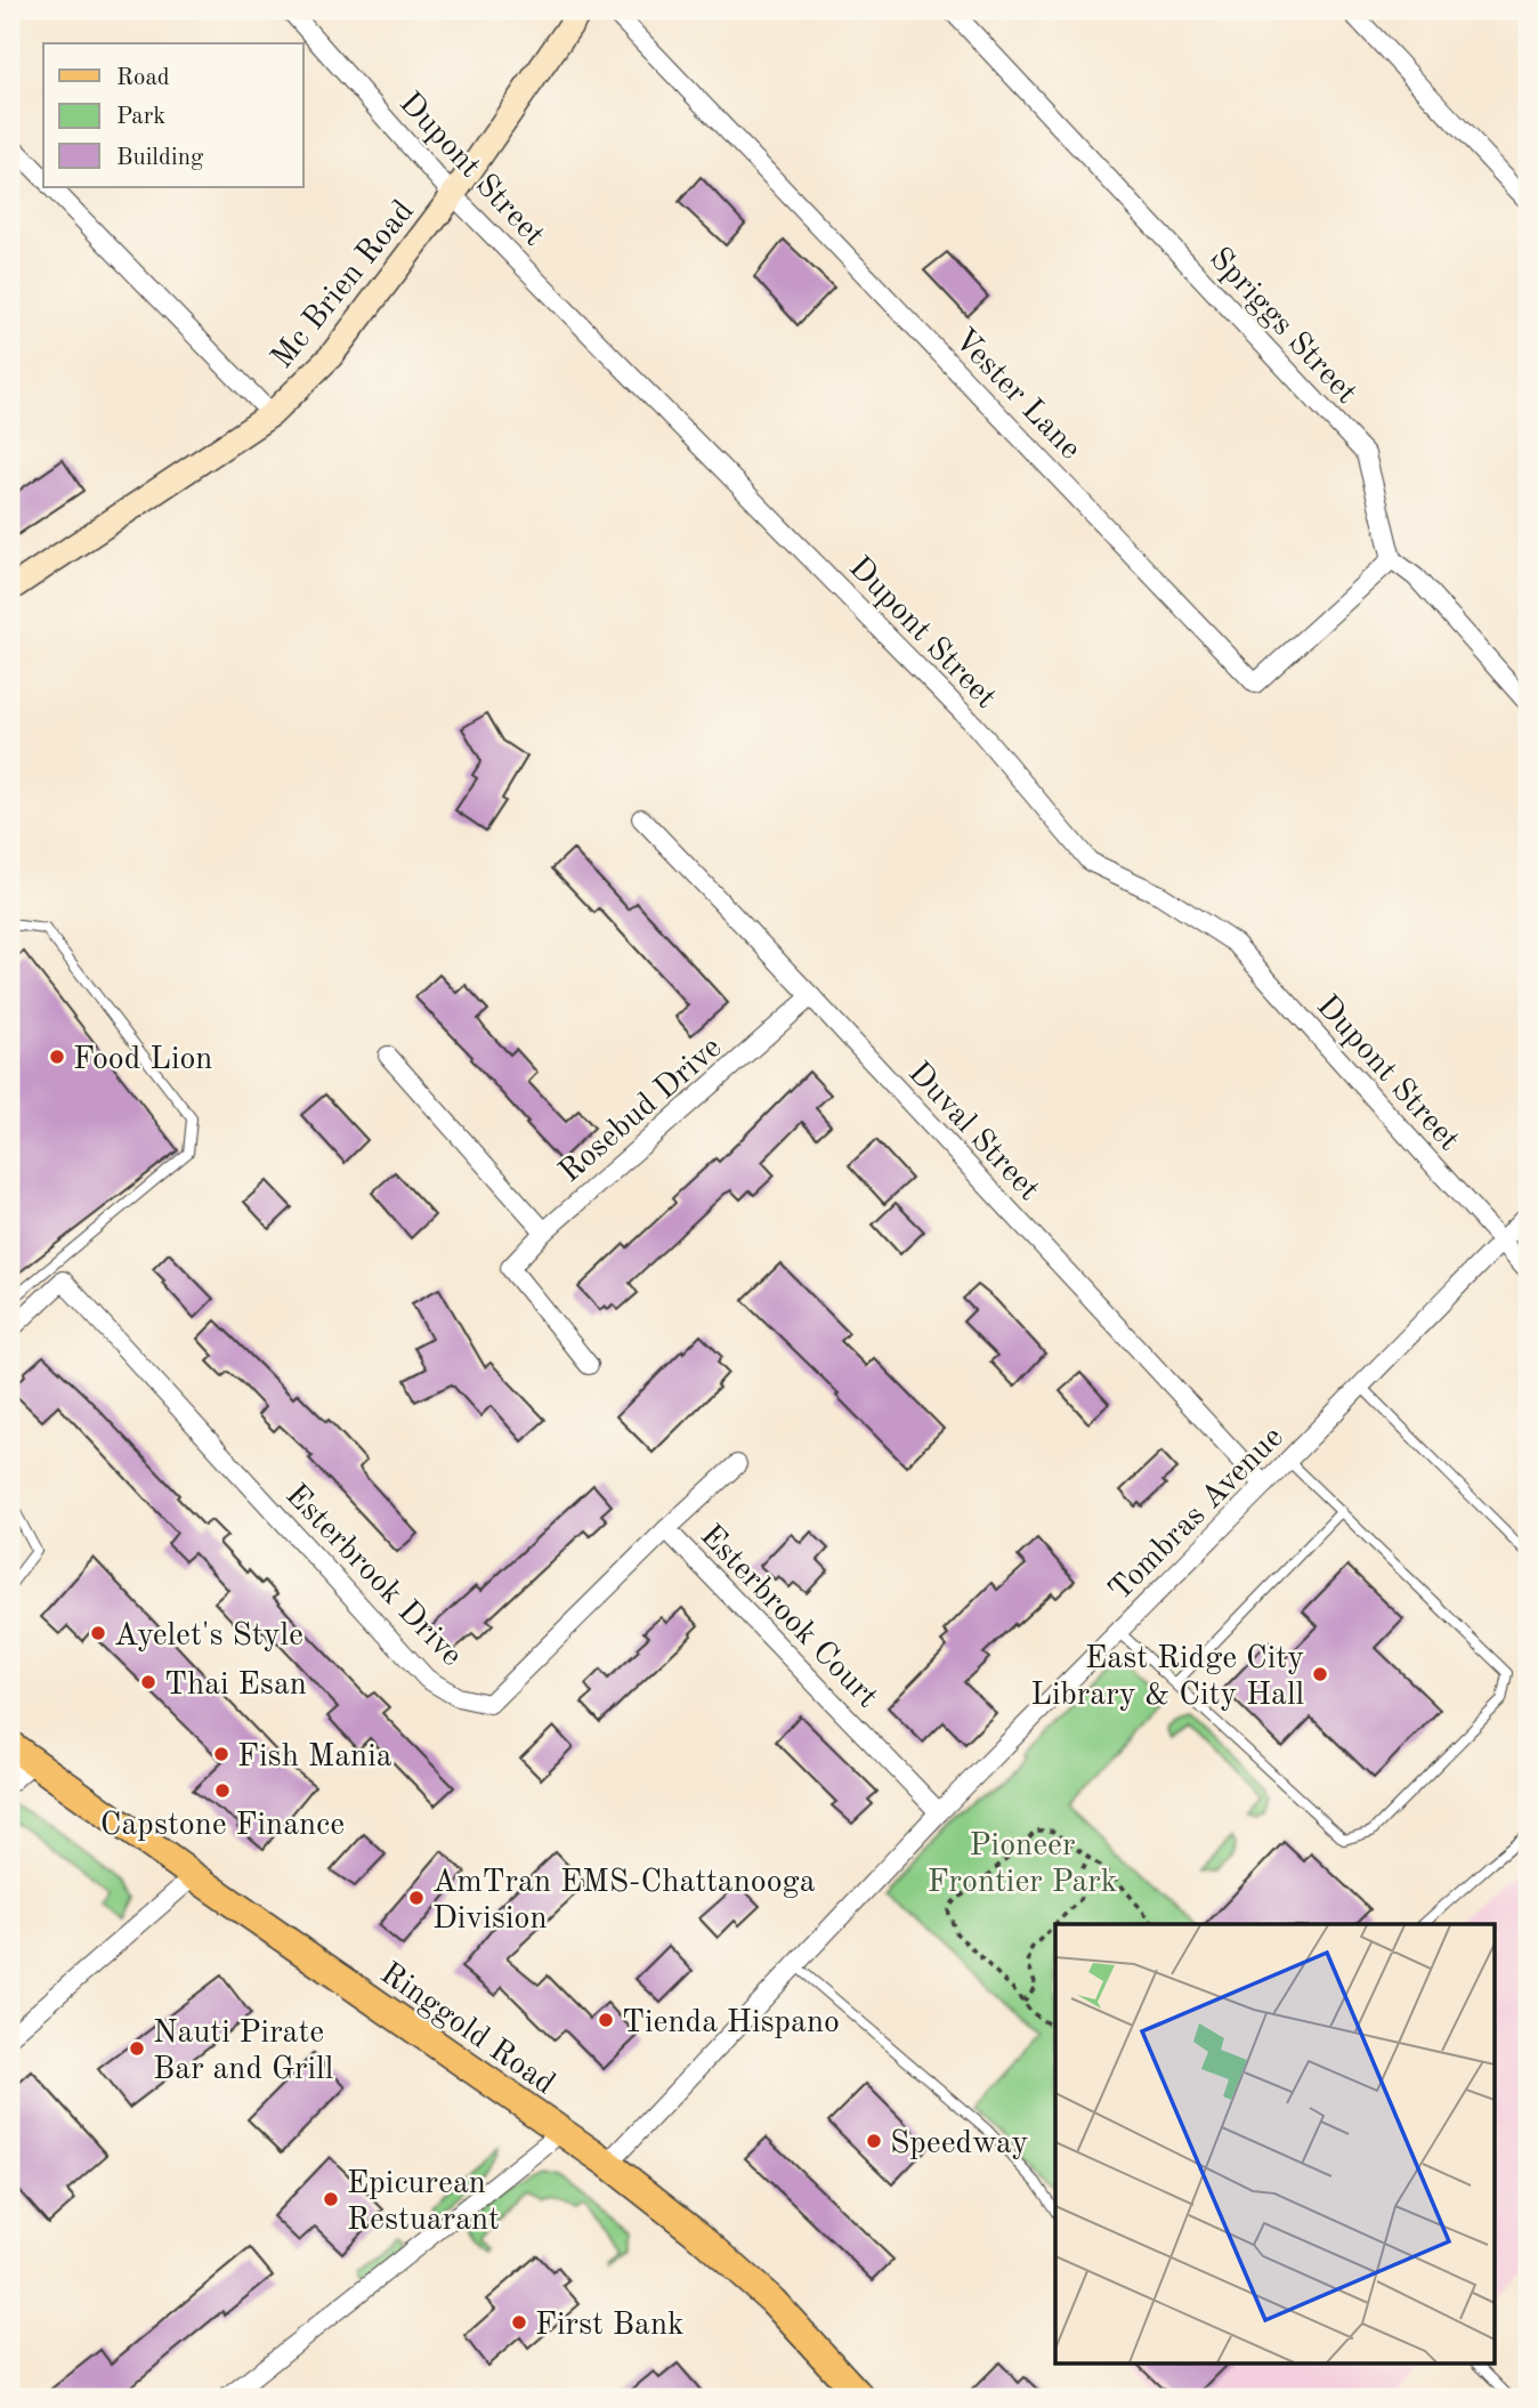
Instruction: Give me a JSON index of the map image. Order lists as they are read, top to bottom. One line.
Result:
{"streets":{"main road":["Mc Brien Road","Ringgold Road"],"street":["Dupont Street","Spriggs Street","Vester Lane","Rosebud Drive","Duval Street","Tombras Avenue","Esterbrook Drive","Esterbrook Court"]},"crossings":[["Dupont Street","Mc Brien Road"],["Dupont Street","Tombras Avenue"],["Spriggs Street","Vester Lane"],["Rosebud Drive","Duval Street"],["Duval Street","Tombras Avenue"],["Tombras Avenue","Esterbrook Court"],["Tombras Avenue","Ringgold Road"],["Esterbrook Drive","Esterbrook Court"]],"parks":["Pioneer Frontier Park"],"places":["Food Lion","Ayelet's Style","East Ridge City Library & City Hall","Thai Esan","Fish Mania","Capstone Finance","AmTran EMS-Chattanooga Division","Tienda Hispano","Nauti Pirate Bar and Grill","Speedway","Epicurean Restuarant","First Bank"],"legend":["Road","Park","Building"]}
